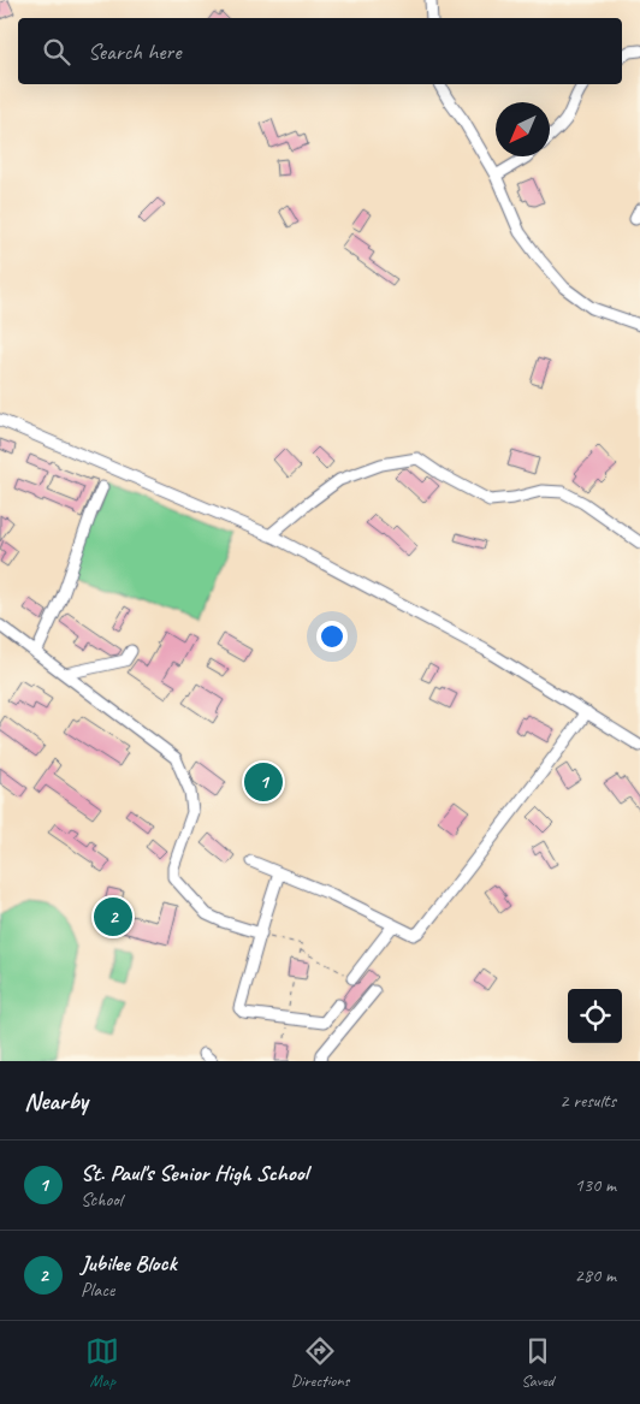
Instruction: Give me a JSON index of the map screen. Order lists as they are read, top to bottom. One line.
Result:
{"north":"bottom left","page":{"search":"Search here","pins":["1","2"],"heading":["Nearby","2 results"],"list":[{"mark":"1","name":"St. Paul's Senior High School","note":"School","value":"130 m"},{"mark":"2","name":"Jubilee Block","note":"Place","value":"280 m"}],"nav":["Map","Directions","Saved"]}}
